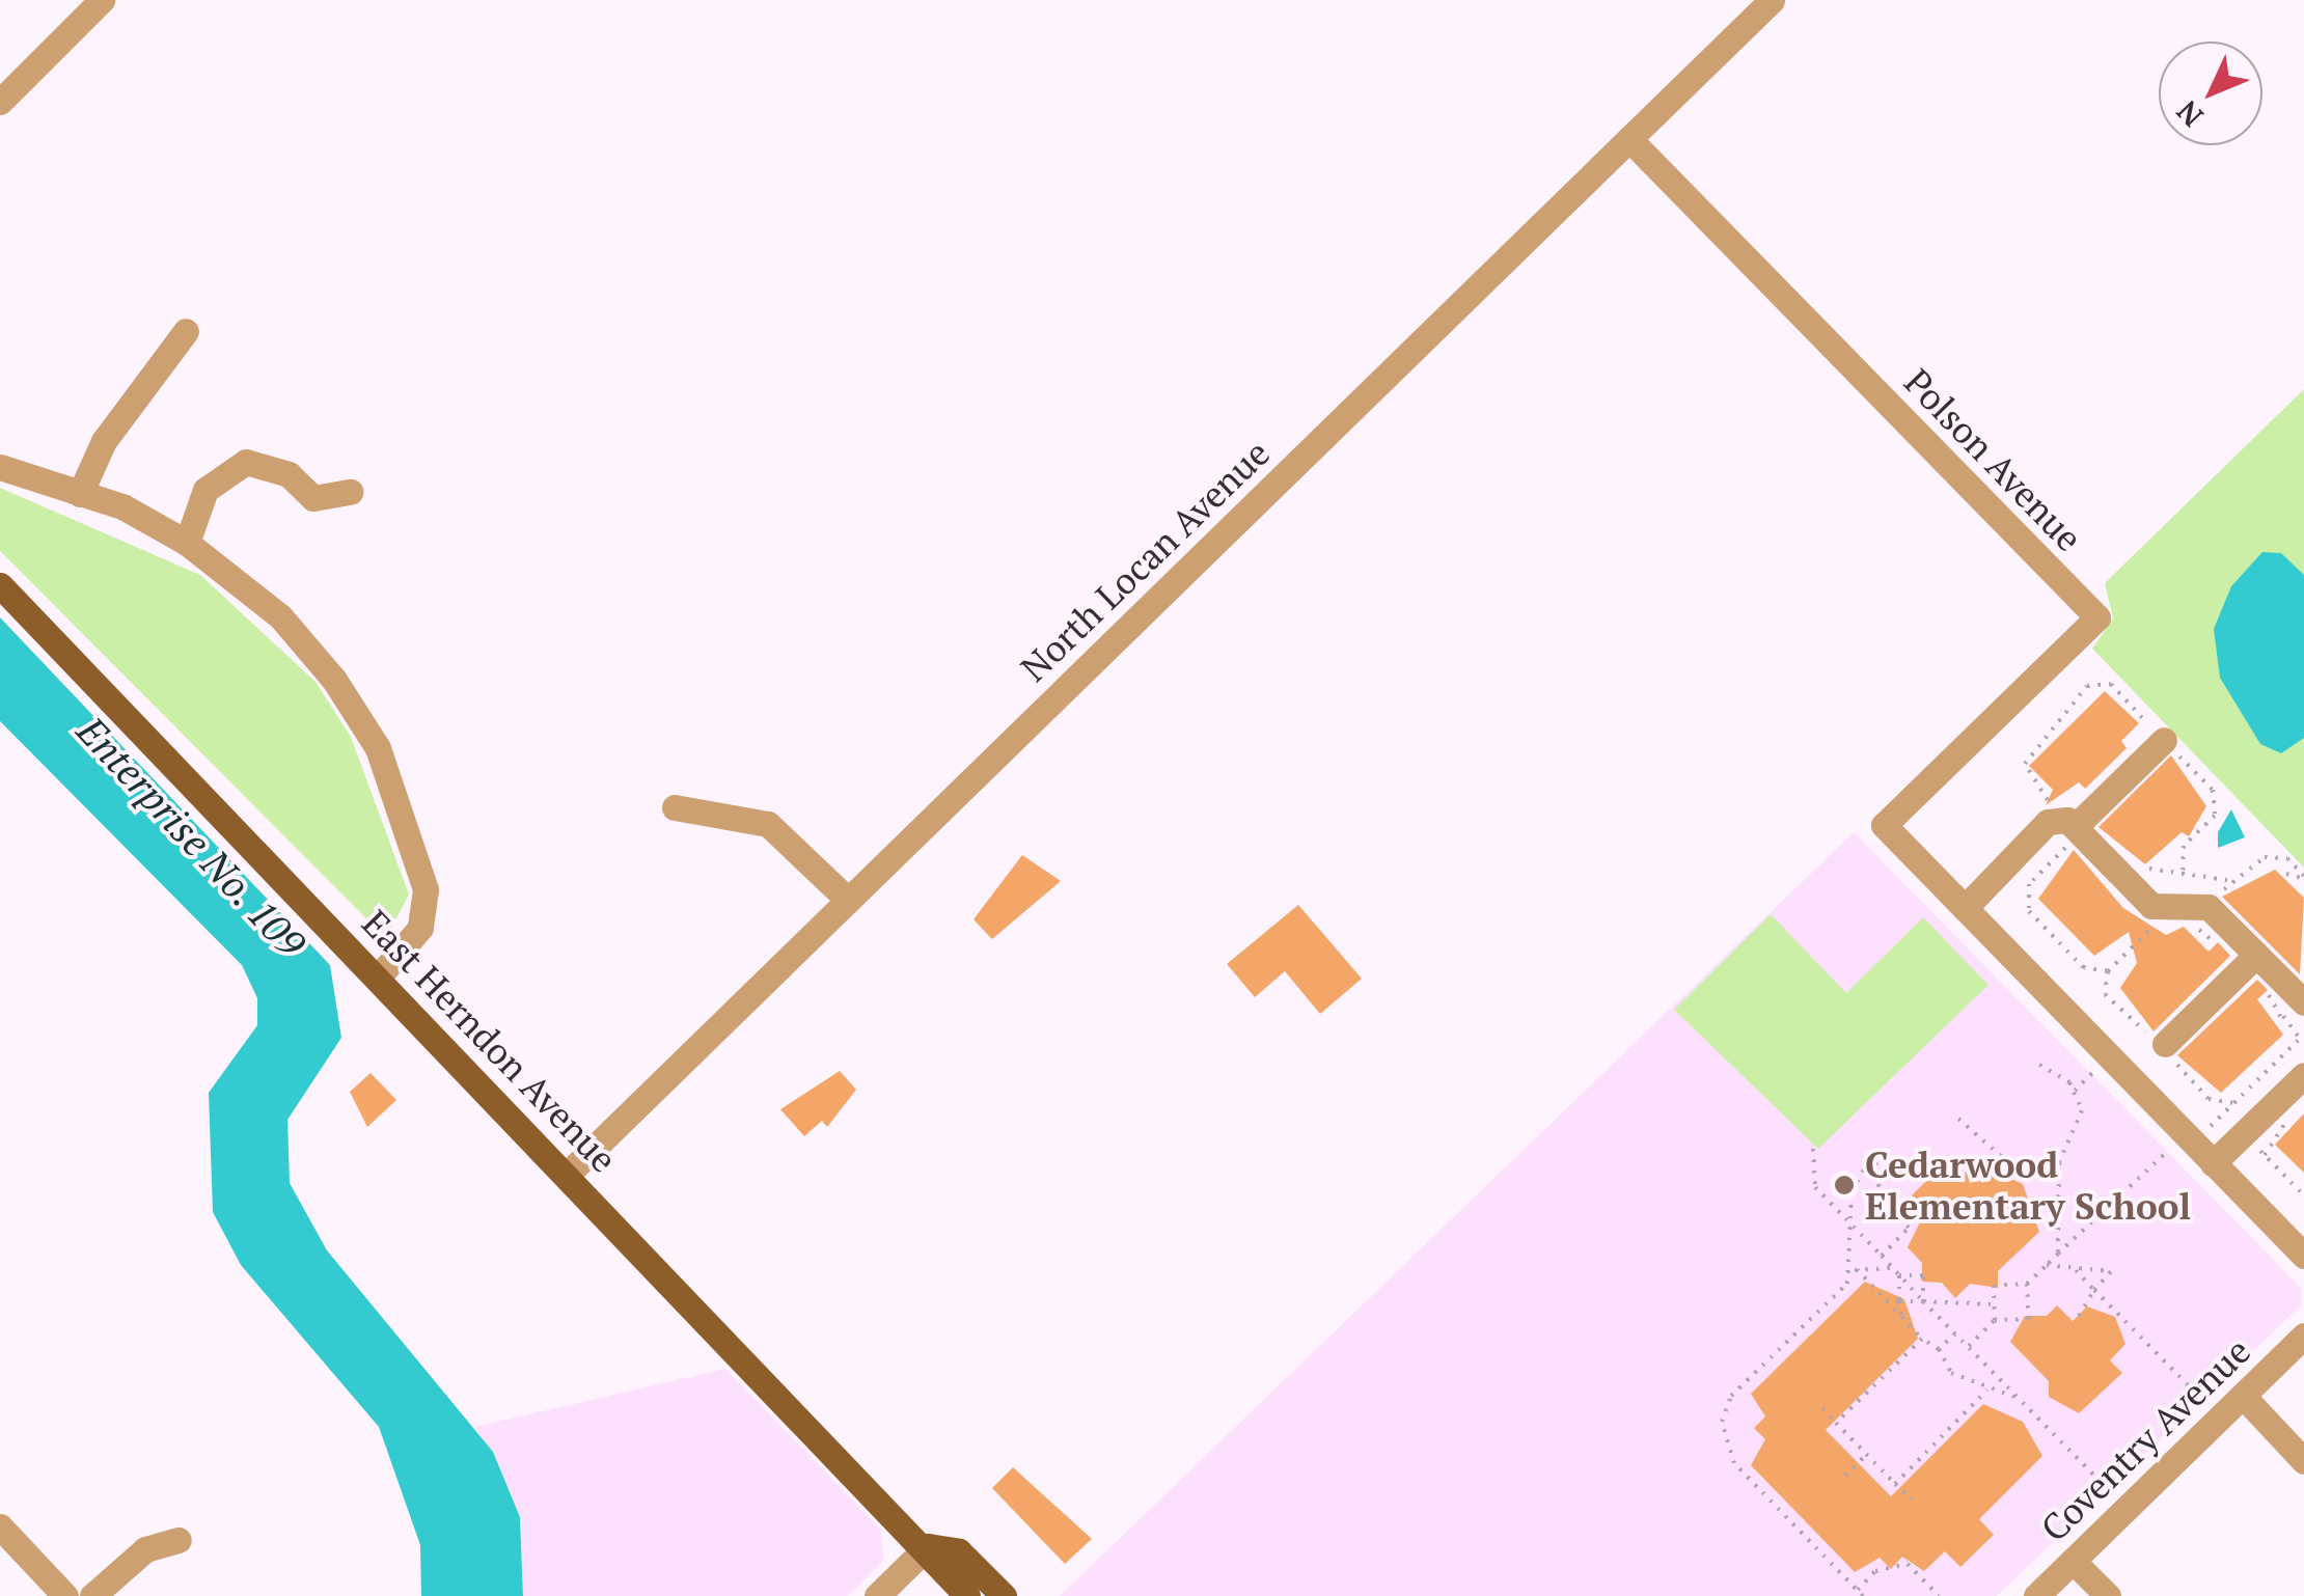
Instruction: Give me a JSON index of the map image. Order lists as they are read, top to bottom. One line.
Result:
{"streets":{"main road":["East Herndon Avenue"],"street":["Polson Avenue","North Locan Avenue","Coventry Avenue"]},"crossings":[["Polson Avenue","North Locan Avenue"],["North Locan Avenue","East Herndon Avenue"]],"water":["Enterprise No. 109"],"places":["Cedarwood Elementary School"],"north":"bottom left"}
